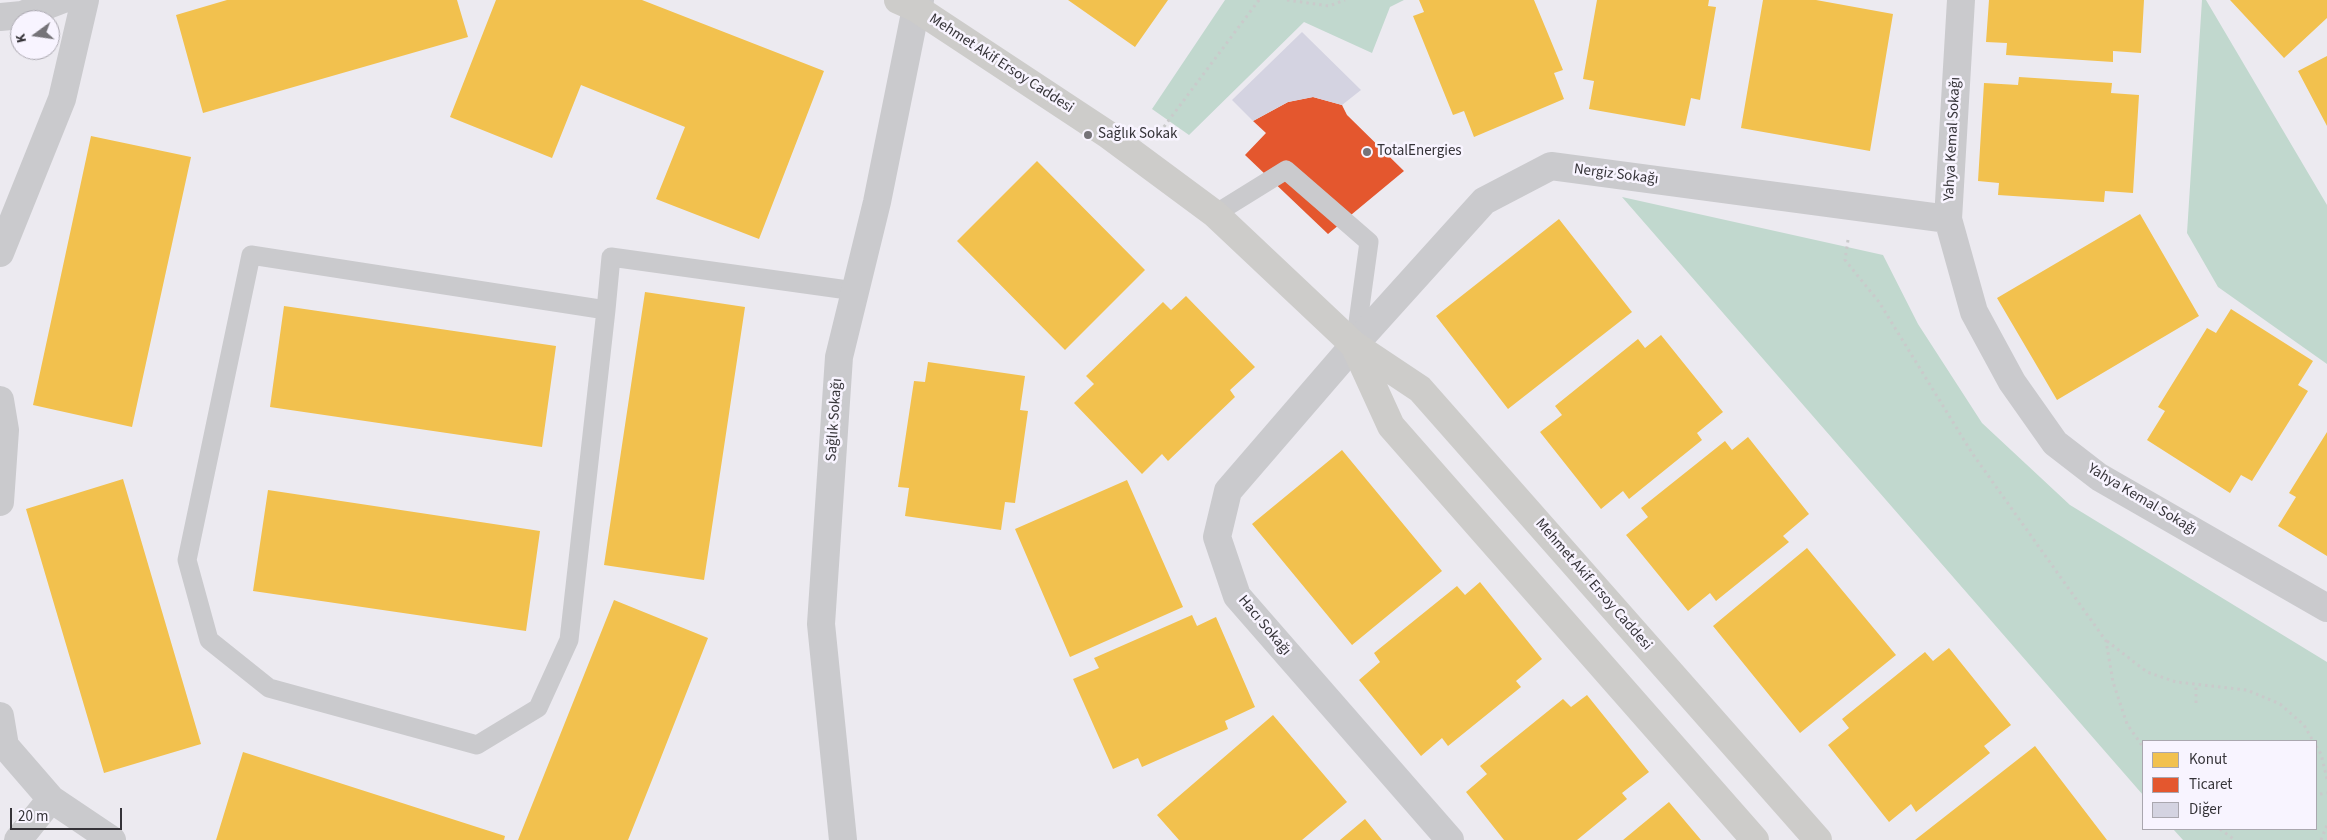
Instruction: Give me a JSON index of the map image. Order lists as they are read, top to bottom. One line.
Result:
{"streets":{"main road":["Mehmet Akif Ersoy Caddesi"],"street":["Yahya Kemal Sokağı","Nergiz Sokağı","Sağlık Sokağı","Hacı Sokağı"]},"crossings":[["Mehmet Akif Ersoy Caddesi","Nergiz Sokağı"],["Mehmet Akif Ersoy Caddesi","Sağlık Sokağı"],["Mehmet Akif Ersoy Caddesi","Hacı Sokağı"],["Yahya Kemal Sokağı","Nergiz Sokağı"],["Nergiz Sokağı","Hacı Sokağı"]],"places":["Sağlık Sokak","TotalEnergies"],"legend":["Konut","Ticaret","Diğer"],"scale_bar":"20 m","north":"left"}
